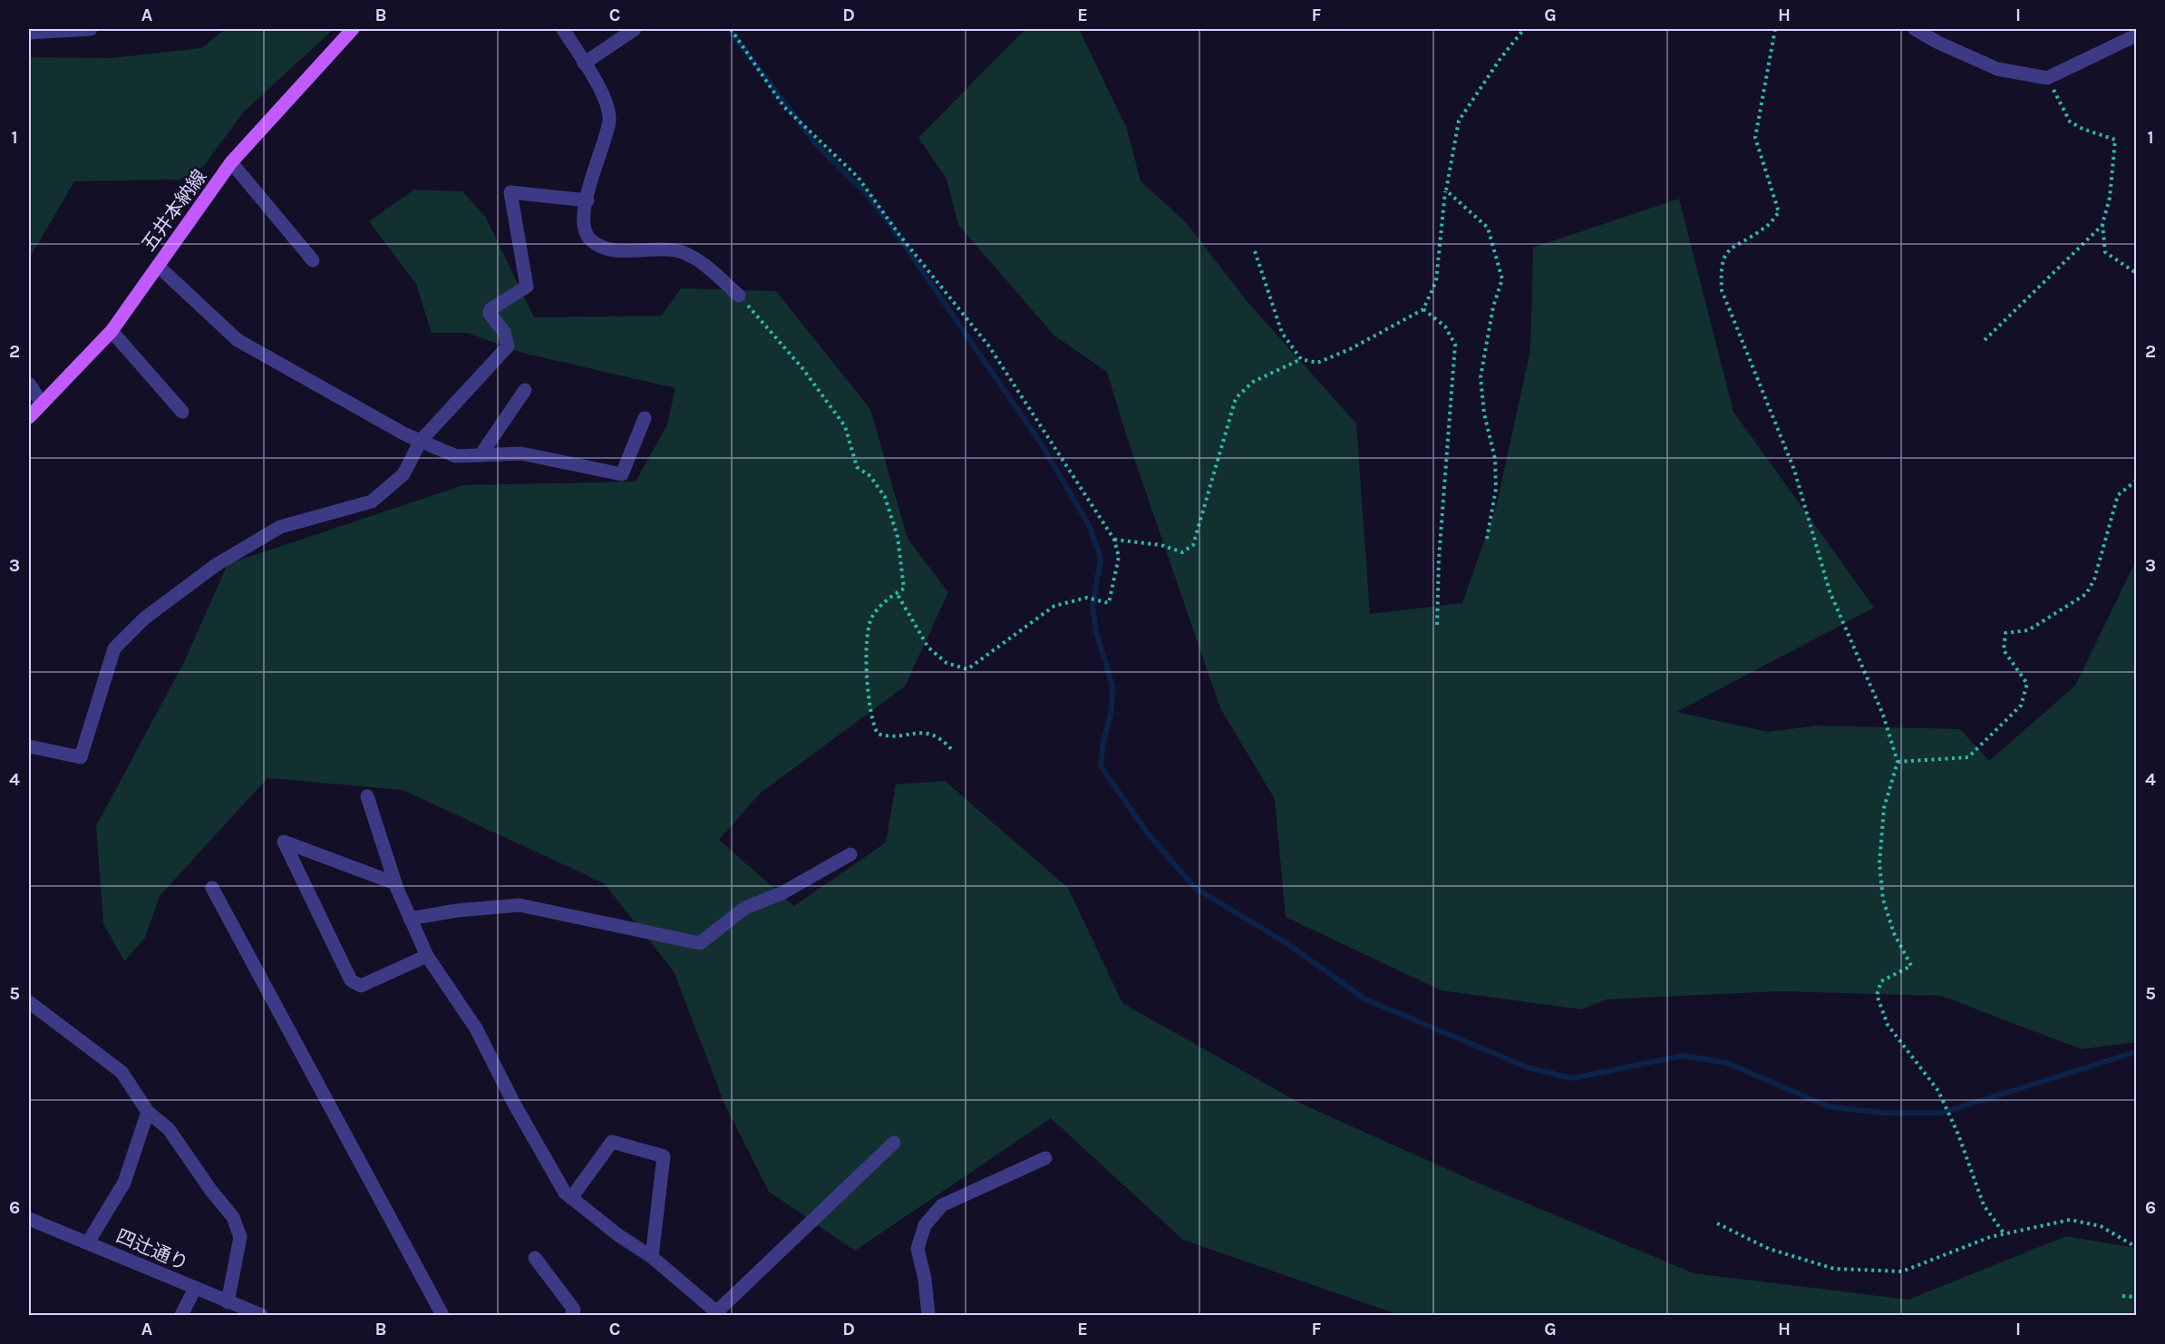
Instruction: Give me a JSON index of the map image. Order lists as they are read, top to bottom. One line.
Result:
{"streets":{"main road":["五井本納線"],"street":["四辻通り"]},"grid":{"columns":["A","B","C","D","E","F","G","H","I"],"rows":["1","2","3","4","5","6"]}}
